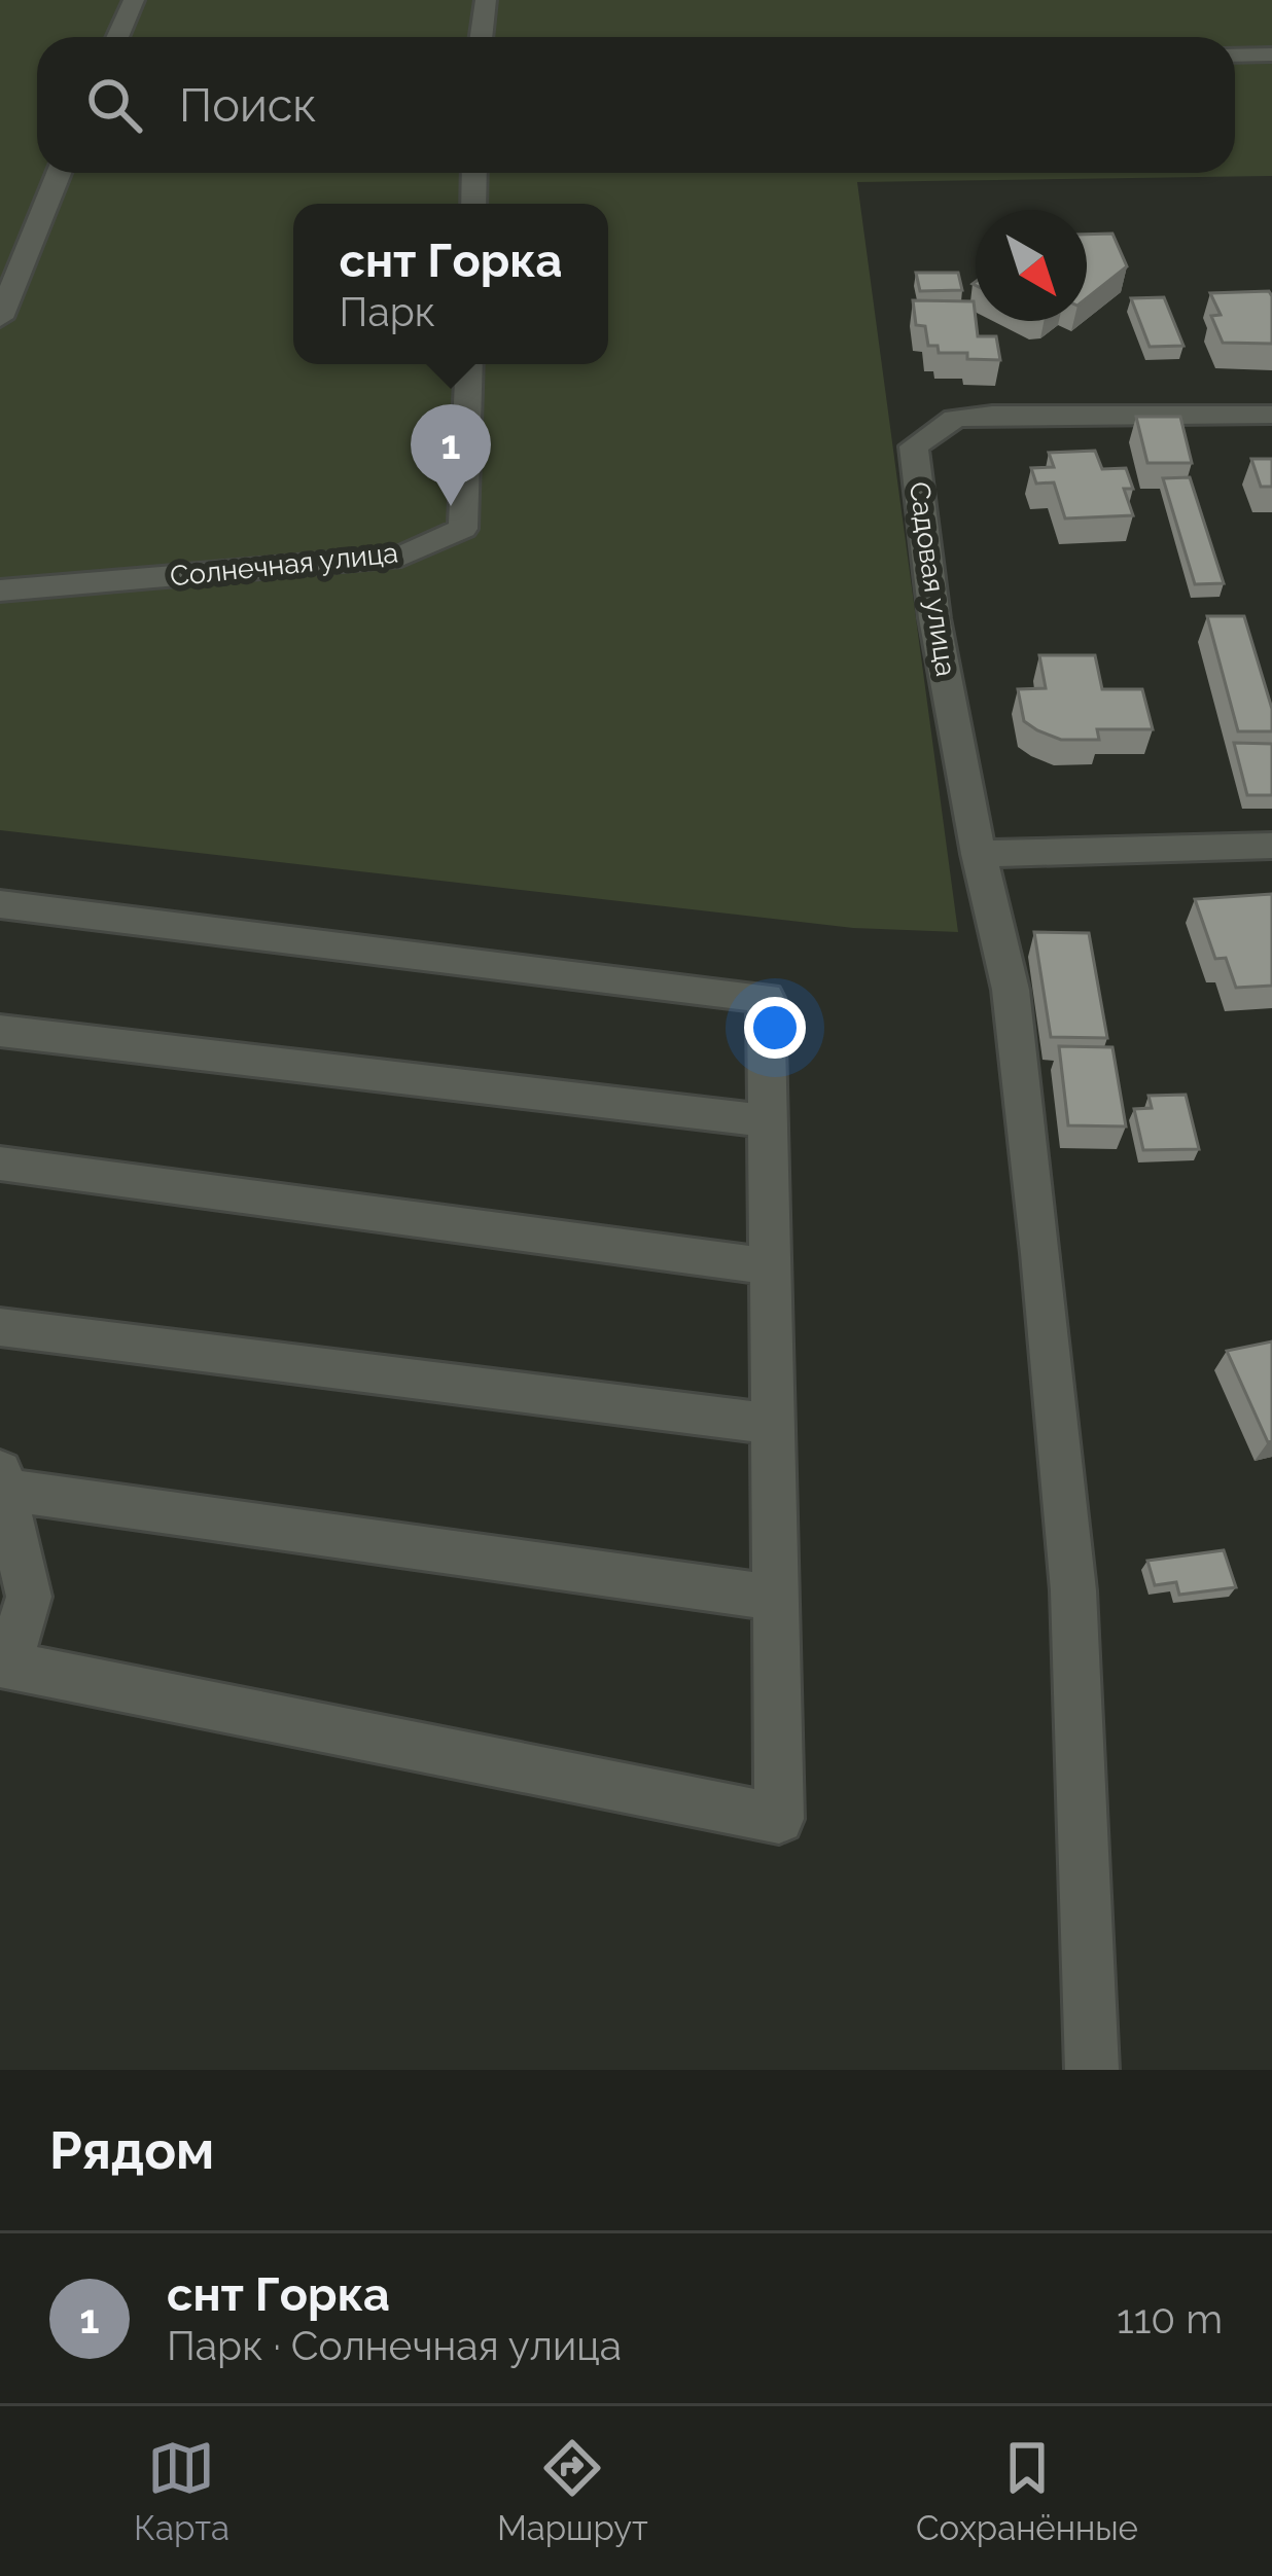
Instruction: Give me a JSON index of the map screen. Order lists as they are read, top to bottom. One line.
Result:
{"streets":{"street":["Солнечная улица","Садовая улица"]},"north":"bottom right","page":{"search":"Поиск","popup":["снт Горка","Парк"],"pins":"1","heading":"Рядом","list":[{"mark":"1","name":"снт Горка","note":"Парк · Солнечная улица","value":"110 m"}],"nav":["Карта","Маршрут","Сохранённые"]}}
